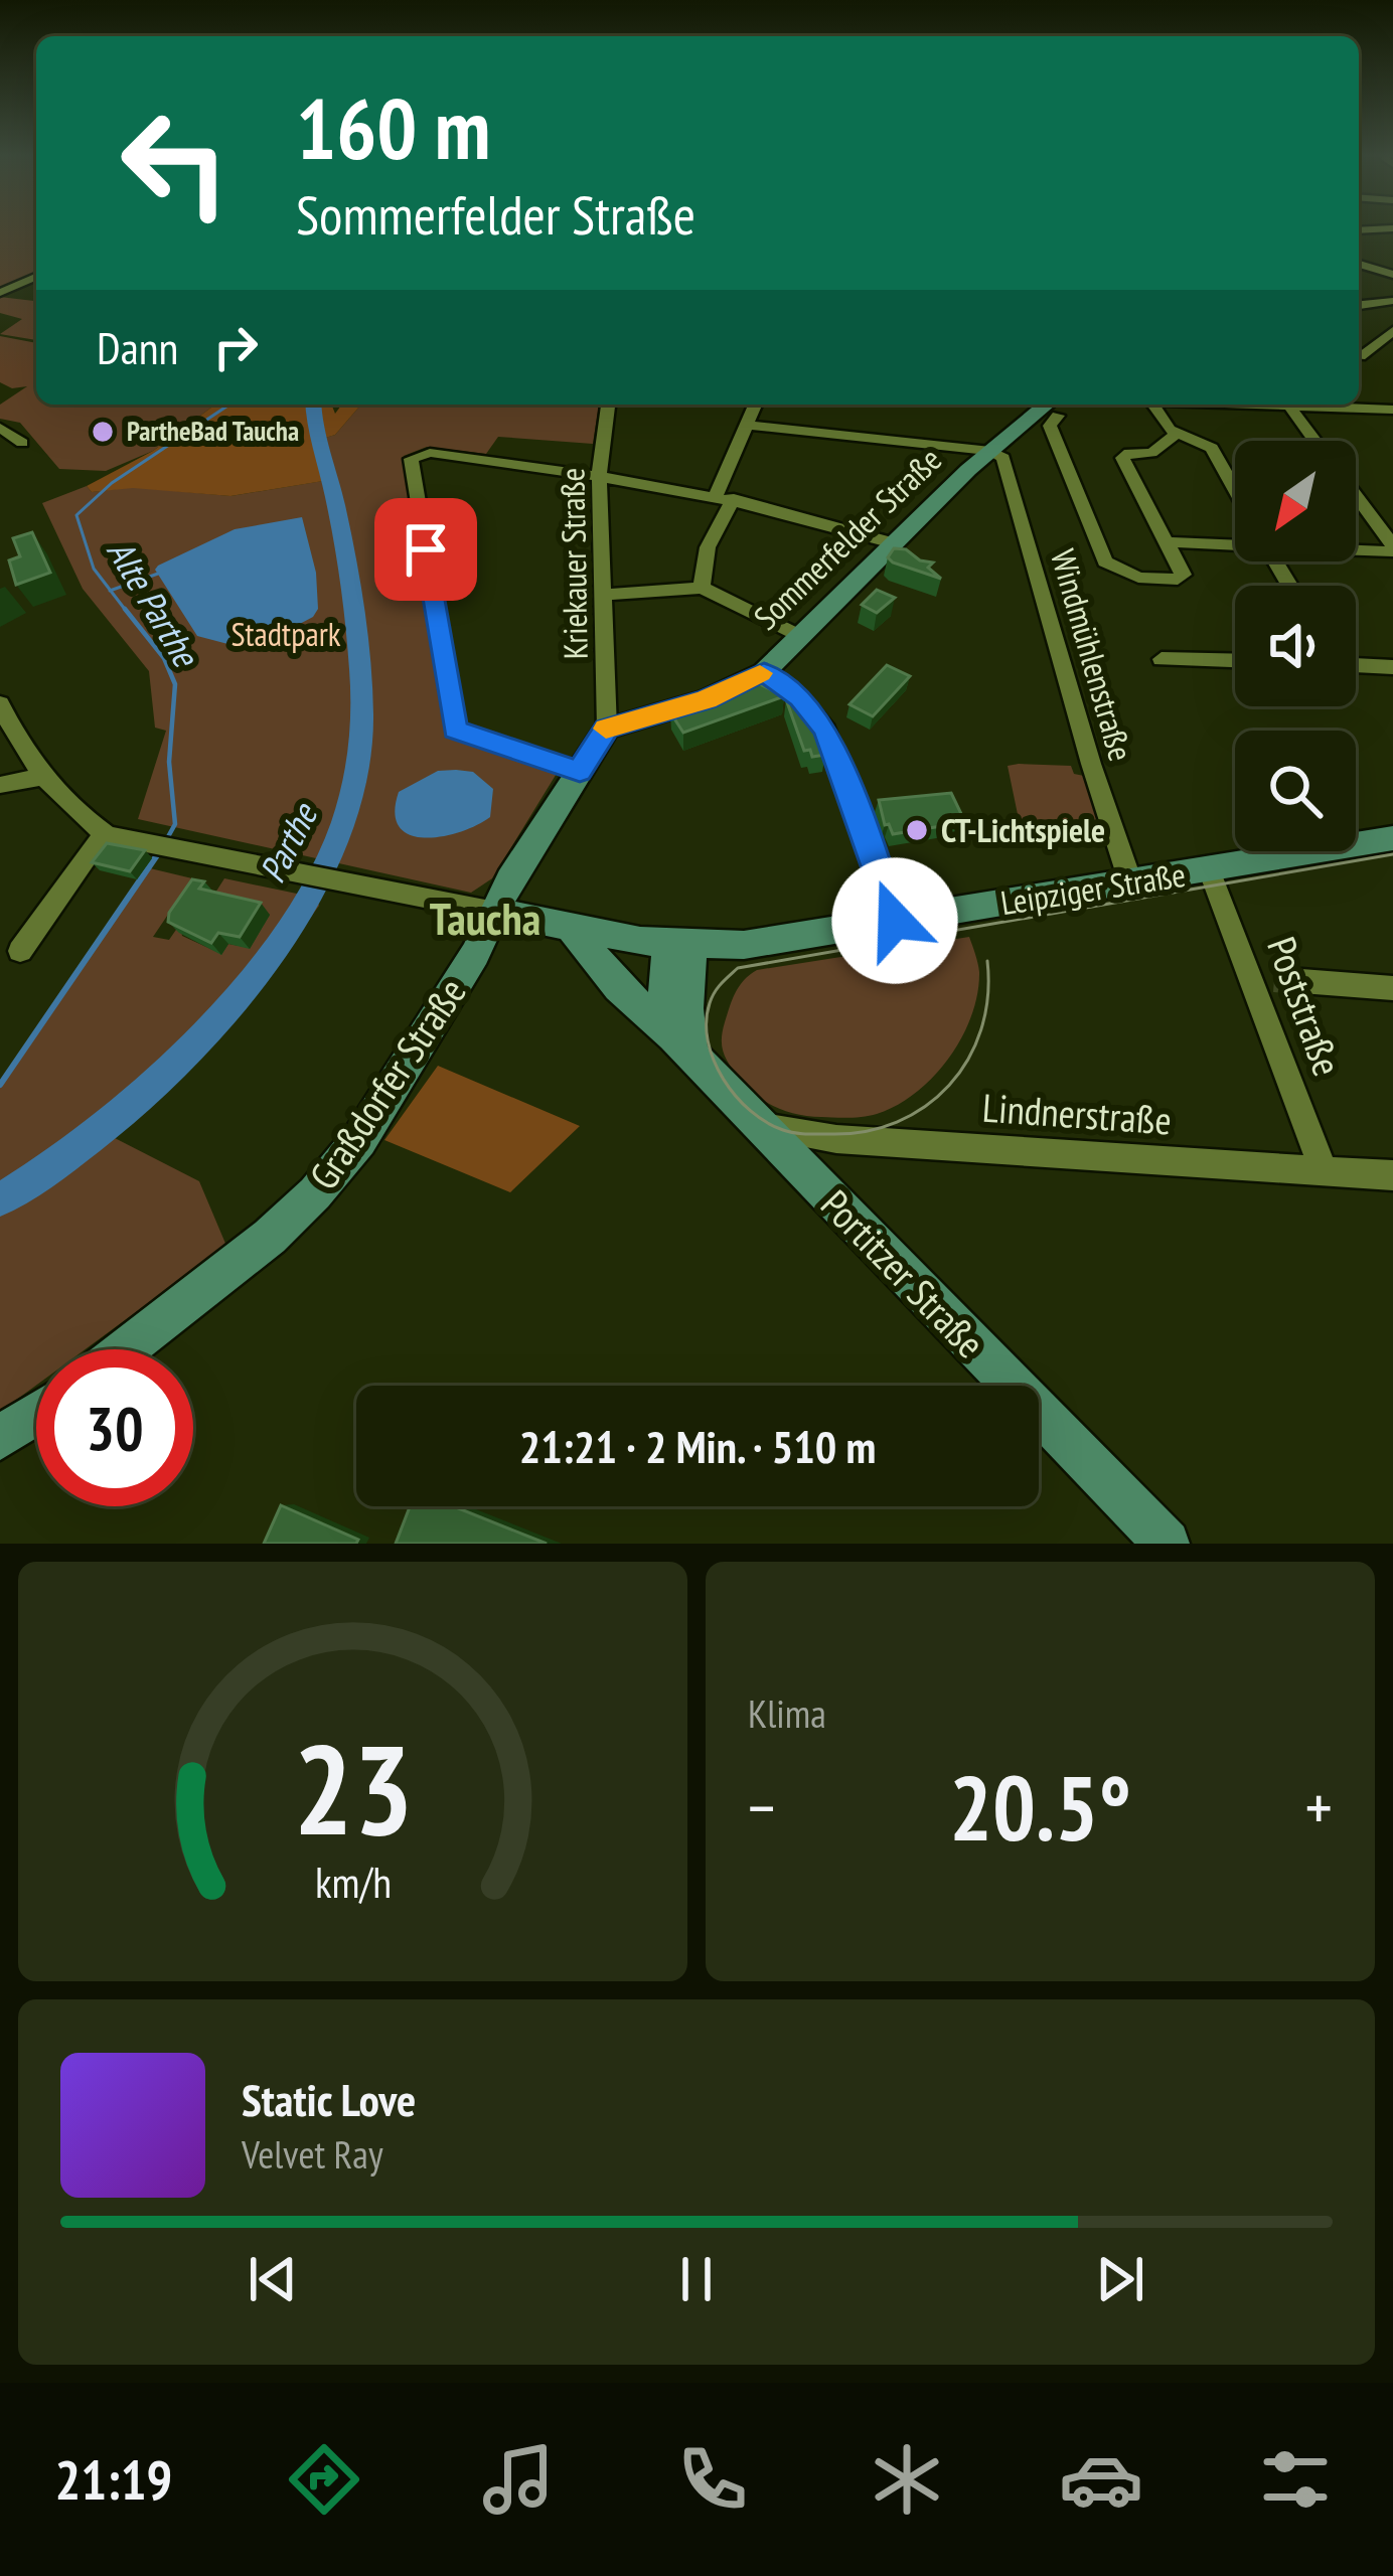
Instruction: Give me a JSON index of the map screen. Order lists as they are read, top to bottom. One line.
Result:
{"streets":{"main road":["Sommerfelder Straße","Leipziger Straße","Graßdorfer Straße","Portitzer Straße"],"street":["Kriekauer Straße","Windmühlenstraße","Poststraße","Lindnerstraße"]},"crossings":[["Sommerfelder Straße","Kriekauer Straße"],["Sommerfelder Straße","Windmühlenstraße"],["Windmühlenstraße","Leipziger Straße"],["Leipziger Straße","Poststraße"],["Leipziger Straße","Graßdorfer Straße"],["Leipziger Straße","Portitzer Straße"],["Poststraße","Lindnerstraße"],["Lindnerstraße","Portitzer Straße"]],"districts":["Taucha"],"water":["Alte Parthe","Parthe"],"parks":["Stadtpark"],"places":["PartheBad Taucha","CT-Lichtspiele"],"north":"bottom left","page":{"turn":["160 m","Sommerfelder Straße"],"then":"Dann","limit":"30","trip":"21:21 · 2 Min. · 510 m","tile":"Klima","heat":["−","20.5°","+"],"song":["Static Love","Velvet Ray"],"tabs":"21:19","gauge":["23","km/h"]}}
